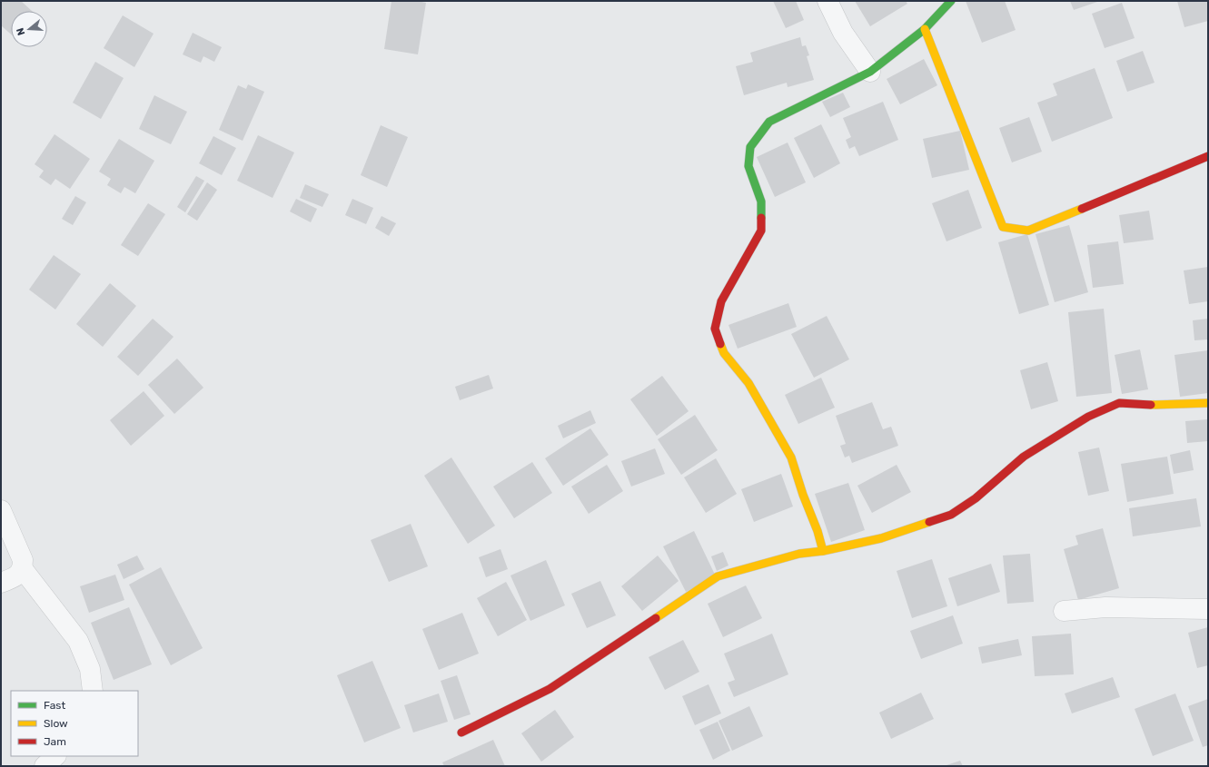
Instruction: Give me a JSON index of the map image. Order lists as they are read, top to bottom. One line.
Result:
{"legend":["Fast","Slow","Jam"],"north":"left"}
